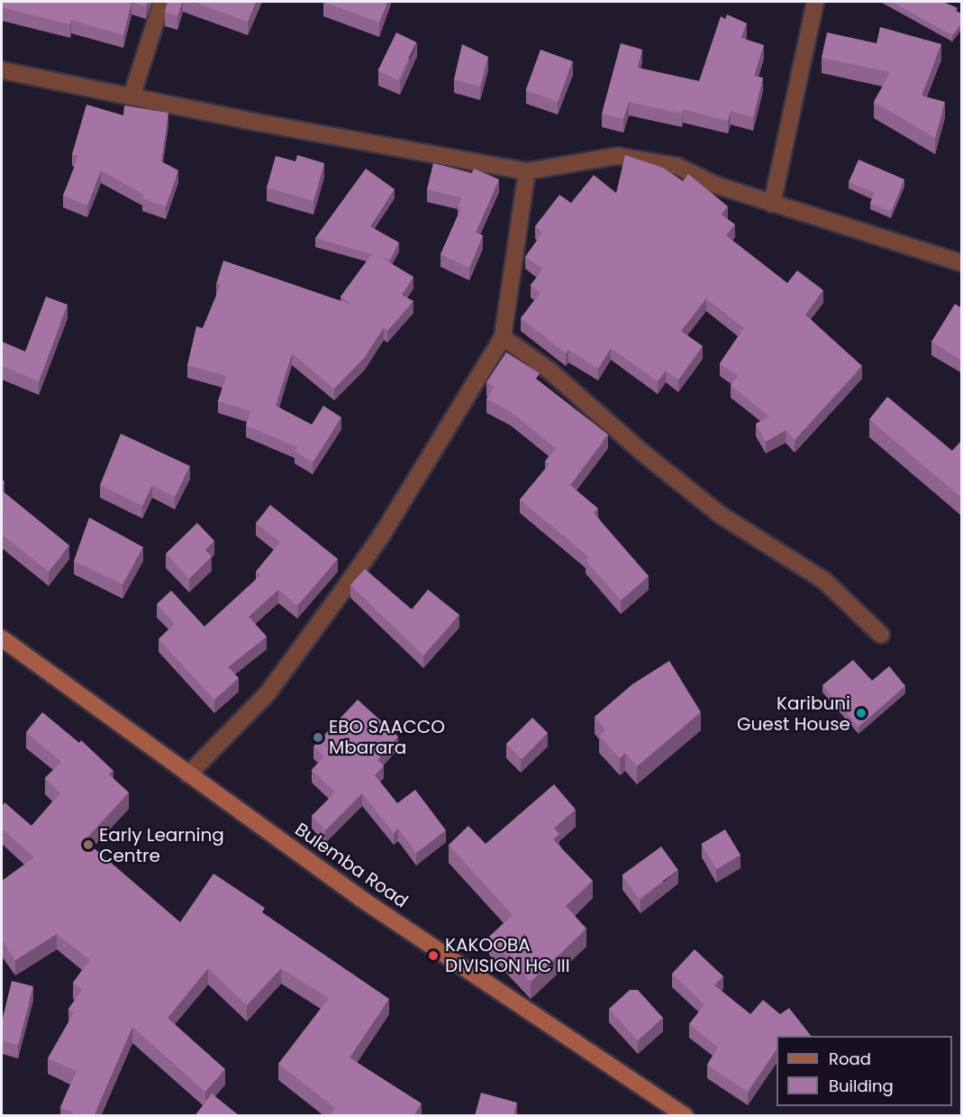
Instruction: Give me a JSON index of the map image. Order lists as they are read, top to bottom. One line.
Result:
{"streets":{"main road":["Bulemba Road"]},"places":["Karibuni Guest House","EBO SAACCO Mbarara","Early Learning Centre","KAKOOBA DIVISION HC III"],"legend":["Road","Building"]}
